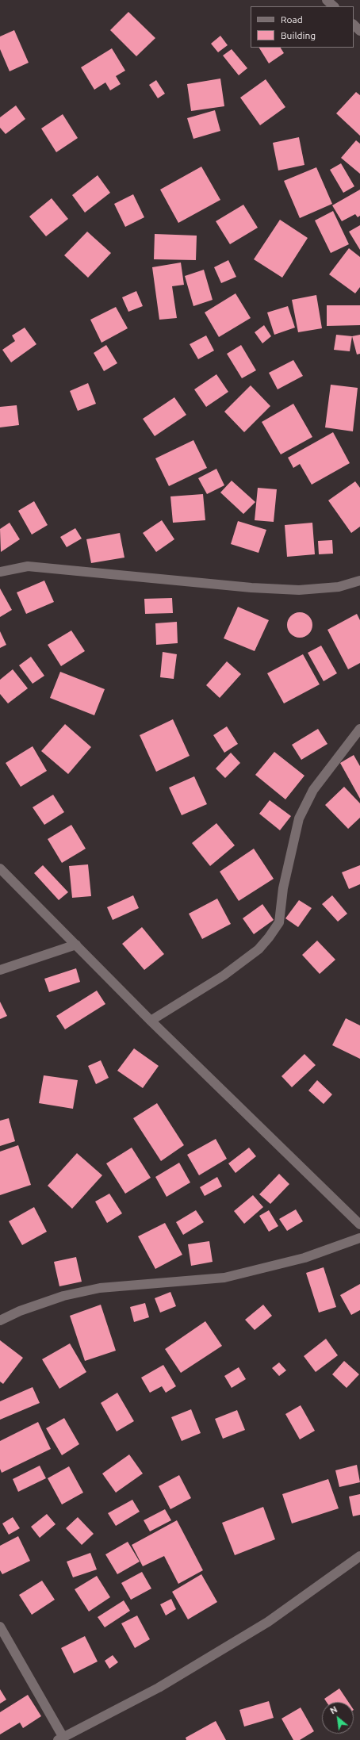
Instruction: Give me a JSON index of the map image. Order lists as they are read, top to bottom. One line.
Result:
{"legend":["Road","Building"],"north":"top left"}
